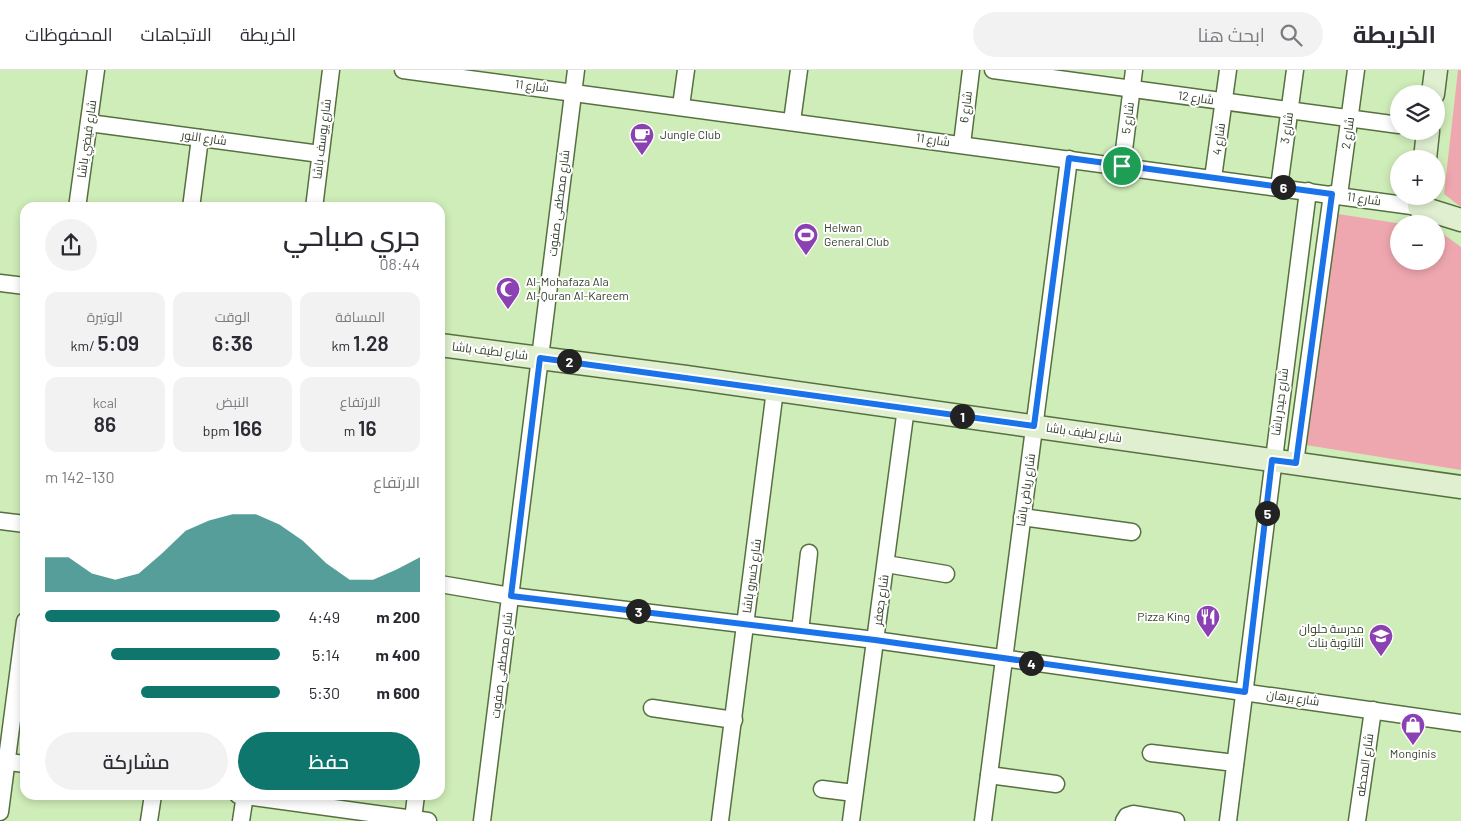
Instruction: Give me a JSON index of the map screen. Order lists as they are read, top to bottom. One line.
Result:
{"streets":{"street":["شارع 11","شارع 12","شارع 6","شارع 5","شارع 3","شارع 2","شارع النور","شارع فيضي باشا","شارع يوسف باشا","شارع 4","شارع مصطفى صفوت","شارع لطيف باشا","شارع حيدر باشا","شارع رياض باشا","شارع خسرو باشا","شارع جعفر","شارع برهان","شارع المحطه"]},"crossings":[["شارع 11","شارع 6"],["شارع 11","شارع 5"],["شارع 11","شارع 3"],["شارع 11","شارع 2"],["شارع 11","شارع 4"],["شارع 11","شارع مصطفى صفوت"],["شارع 11","شارع حيدر باشا"],["شارع 11","شارع رياض باشا"],["شارع 12","شارع 5"],["شارع 12","شارع 3"],["شارع 12","شارع 2"],["شارع 12","شارع 4"],["شارع 2","شارع لطيف باشا"],["شارع النور","شارع فيضي باشا"],["شارع النور","شارع يوسف باشا"],["شارع مصطفى صفوت","شارع لطيف باشا"],["شارع مصطفى صفوت","شارع برهان"],["شارع لطيف باشا","شارع حيدر باشا"],["شارع لطيف باشا","شارع رياض باشا"],["شارع لطيف باشا","شارع خسرو باشا"],["شارع لطيف باشا","شارع جعفر"],["شارع حيدر باشا","شارع برهان"],["شارع رياض باشا","شارع برهان"],["شارع خسرو باشا","شارع برهان"],["شارع جعفر","شارع برهان"],["شارع برهان","شارع المحطه"]],"places":{"cafe":["Jungle Club"],"sports":["Helwan General Club"],"mosque":["Al-Mohafaza Ala Al-Quran Al-Kareem"],"restaurant":["Pizza King"],"school or university":["مدرسة حلوان الثانوية بنات"],"shop":["Monginis"]},"page":{"header":"الخريطة","search":"ابحث هنا","nav":["الخريطة","الاتجاهات","المحفوظات"],"map_buttons":["+","−"],"pins":["6","2","1","5","3","4"],"heading":["جري صباحي","08:44"],"stats":[["المسافة","1.28 km"],["الوقت","6:36"],["الوتيرة","5:09 /km"],["الارتفاع","16 m"],["النبض","166 bpm"],["kcal","86"]],"chart":["الارتفاع","130–142 m"],"list":[{"name":"200 m","note":"4:49"},{"name":"400 m","note":"5:14"},{"name":"600 m","note":"5:30"}],"buttons":["حفظ","مشاركة"]}}
